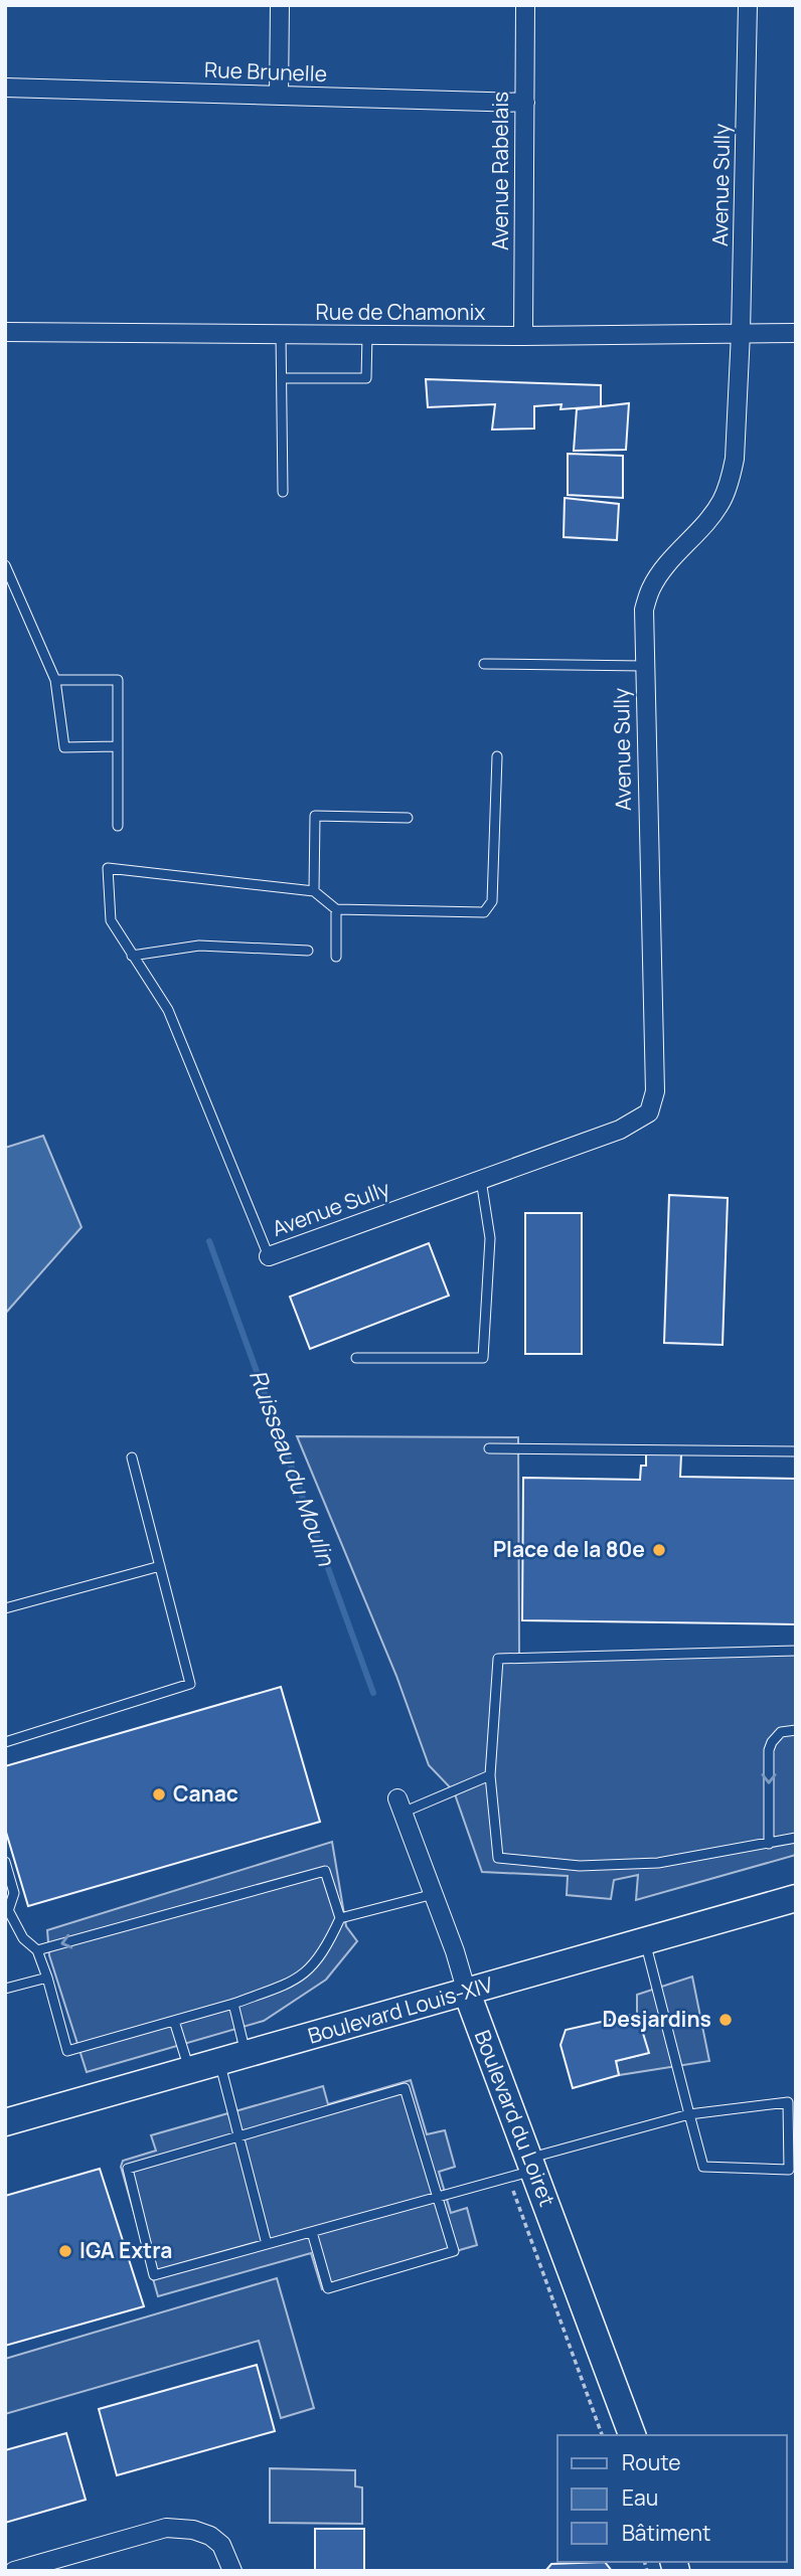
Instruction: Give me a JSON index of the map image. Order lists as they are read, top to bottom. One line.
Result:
{"streets":{"main road":["Boulevard Louis-XIV","Boulevard du Loiret"],"street":["Rue Brunelle","Avenue Rabelais","Avenue Sully","Rue de Chamonix"]},"crossings":[["Rue Brunelle","Avenue Rabelais"],["Avenue Rabelais","Rue de Chamonix"],["Avenue Sully","Rue de Chamonix"],["Boulevard Louis-XIV","Boulevard du Loiret"]],"water":["Ruisseau du Moulin"],"places":["Place de la 80e","Canac","Desjardins","IGA Extra"],"legend":["Route","Eau","Bâtiment"]}
